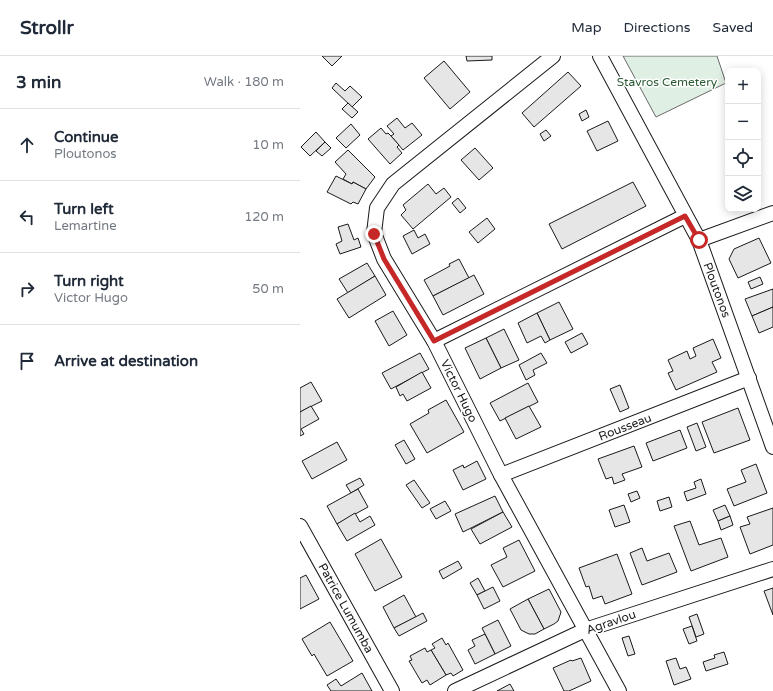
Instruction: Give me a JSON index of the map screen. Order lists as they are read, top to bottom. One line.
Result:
{"streets":{"street":["Ploutonos","Victor Hugo","Rousseau","Patrice Lumumba","Agravlou"]},"crossings":[["Ploutonos","Rousseau"],["Victor Hugo","Rousseau"],["Victor Hugo","Agravlou"]],"parks":["Stavros Cemetery"],"page":{"header":"Strollr","nav":["Map","Directions","Saved"],"heading":["3 min","Walk · 180 m"],"map_buttons":["+","−"],"list":[["Continue","Ploutonos","10 m"],["Turn left","Lemartine","120 m"],["Turn right","Victor Hugo","50 m"],"Arrive at destination"]}}
